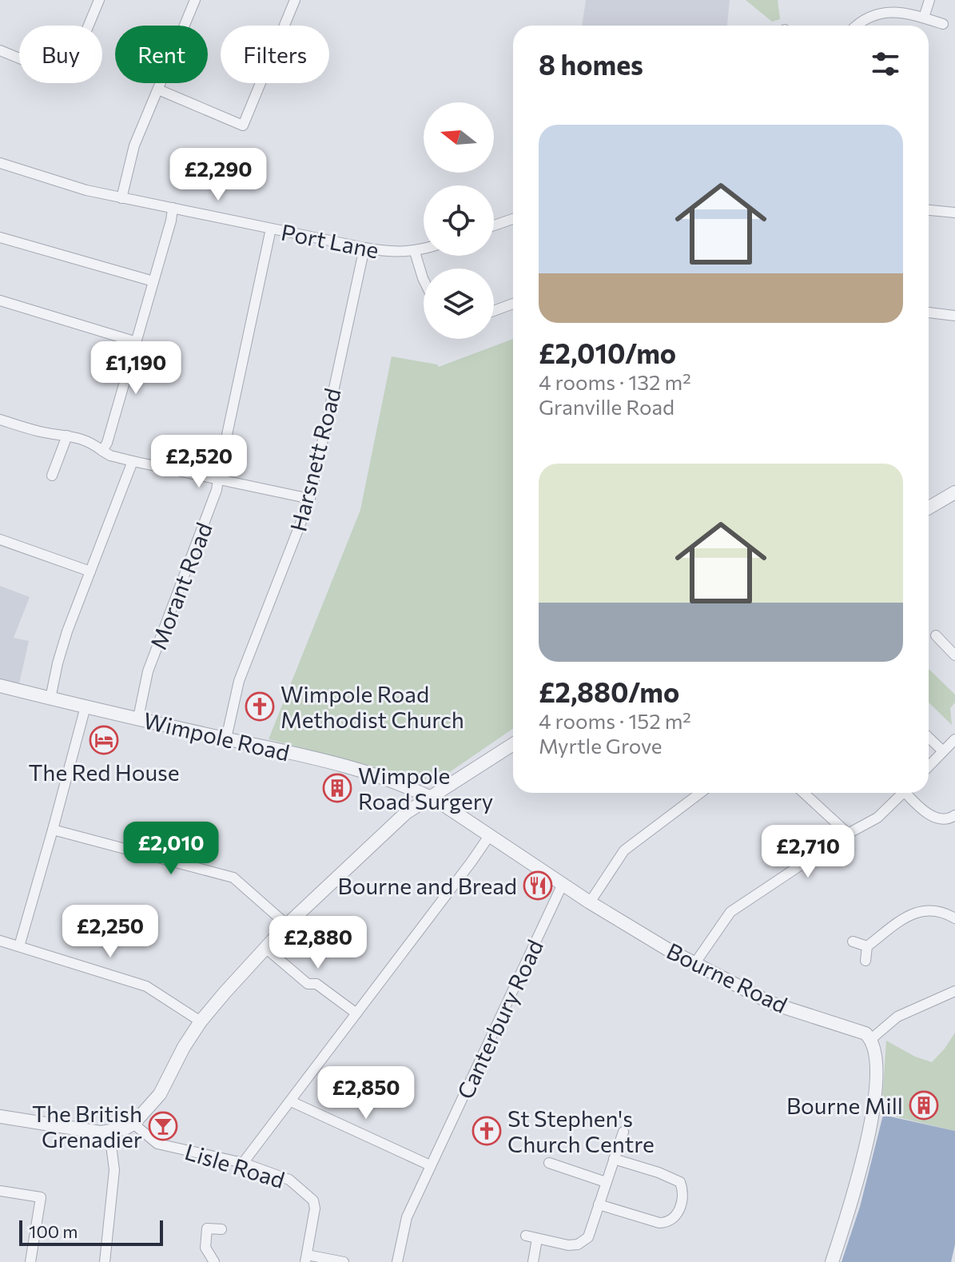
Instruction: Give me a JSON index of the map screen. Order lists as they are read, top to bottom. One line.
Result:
{"streets":{"street":["Port Lane","Harsnett Road","Morant Road","Wimpole Road","Bourne Road","Canterbury Road","Lisle Road"]},"crossings":[["Port Lane","Harsnett Road"],["Port Lane","Morant Road"],["Harsnett Road","Wimpole Road"],["Morant Road","Wimpole Road"],["Wimpole Road","Bourne Road"],["Bourne Road","Canterbury Road"]],"places":{"church":["Wimpole Road Methodist Church","St Stephen's Church Centre"],"hotel":["The Red House"],"building":["Wimpole Road Surgery","Bourne Mill"],"restaurant":["Bourne and Bread"],"bar":["The British Grenadier"]},"scale_bar":"100 m","north":"left","page":{"chip":["Buy","Rent","Filters"],"heading":"8 homes","list":[{"name":"£2,010/mo","note":"4 rooms · 132 m² · Granville Road"},{"name":"£2,880/mo","note":"4 rooms · 152 m² · Myrtle Grove"}],"price":["£2,290","£1,190","£2,520","£2,010","£2,710","£2,250","£2,880","£2,850"],"scale":"100 m"}}
